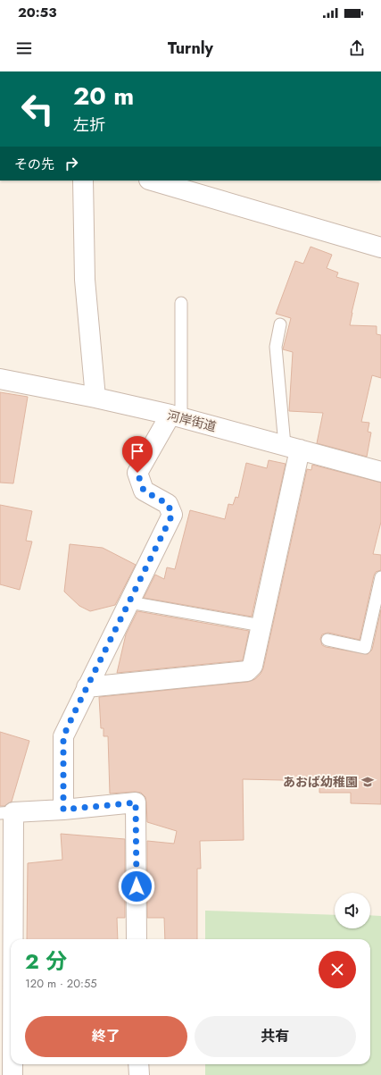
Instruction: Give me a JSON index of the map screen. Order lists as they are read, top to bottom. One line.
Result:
{"streets":{"street":["河岸街道"]},"places":{"school or university":["あおば幼稚園"]},"page":{"status":"20:53","header":"Turnly","turn":["20 m","左折"],"then":"その先","heading":["2 分","120 m · 20:55"],"buttons":["終了","共有"]}}
